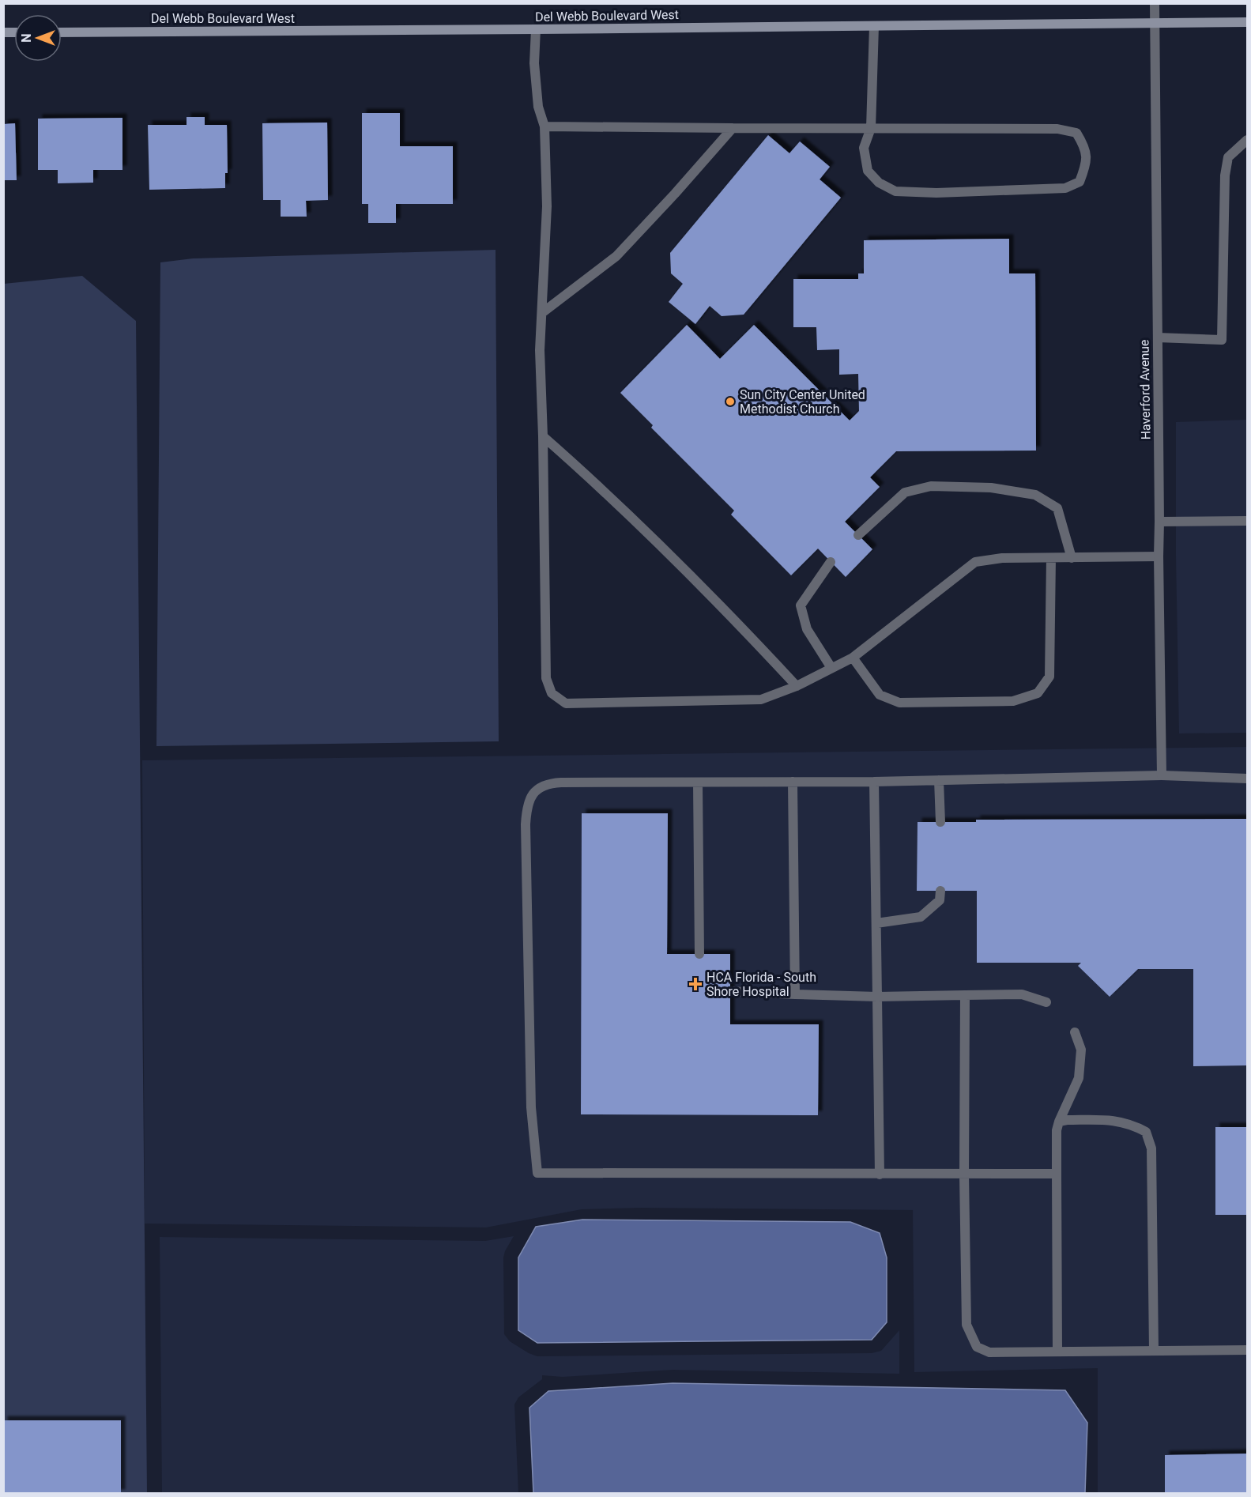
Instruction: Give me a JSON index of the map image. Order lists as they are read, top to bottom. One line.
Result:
{"streets":{"street":["Del Webb Boulevard West","Haverford Avenue"]},"crossings":[["Del Webb Boulevard West","Haverford Avenue"]],"places":{"other":["Sun City Center United Methodist Church"],"health":["HCA Florida - South Shore Hospital"]},"north":"left"}
